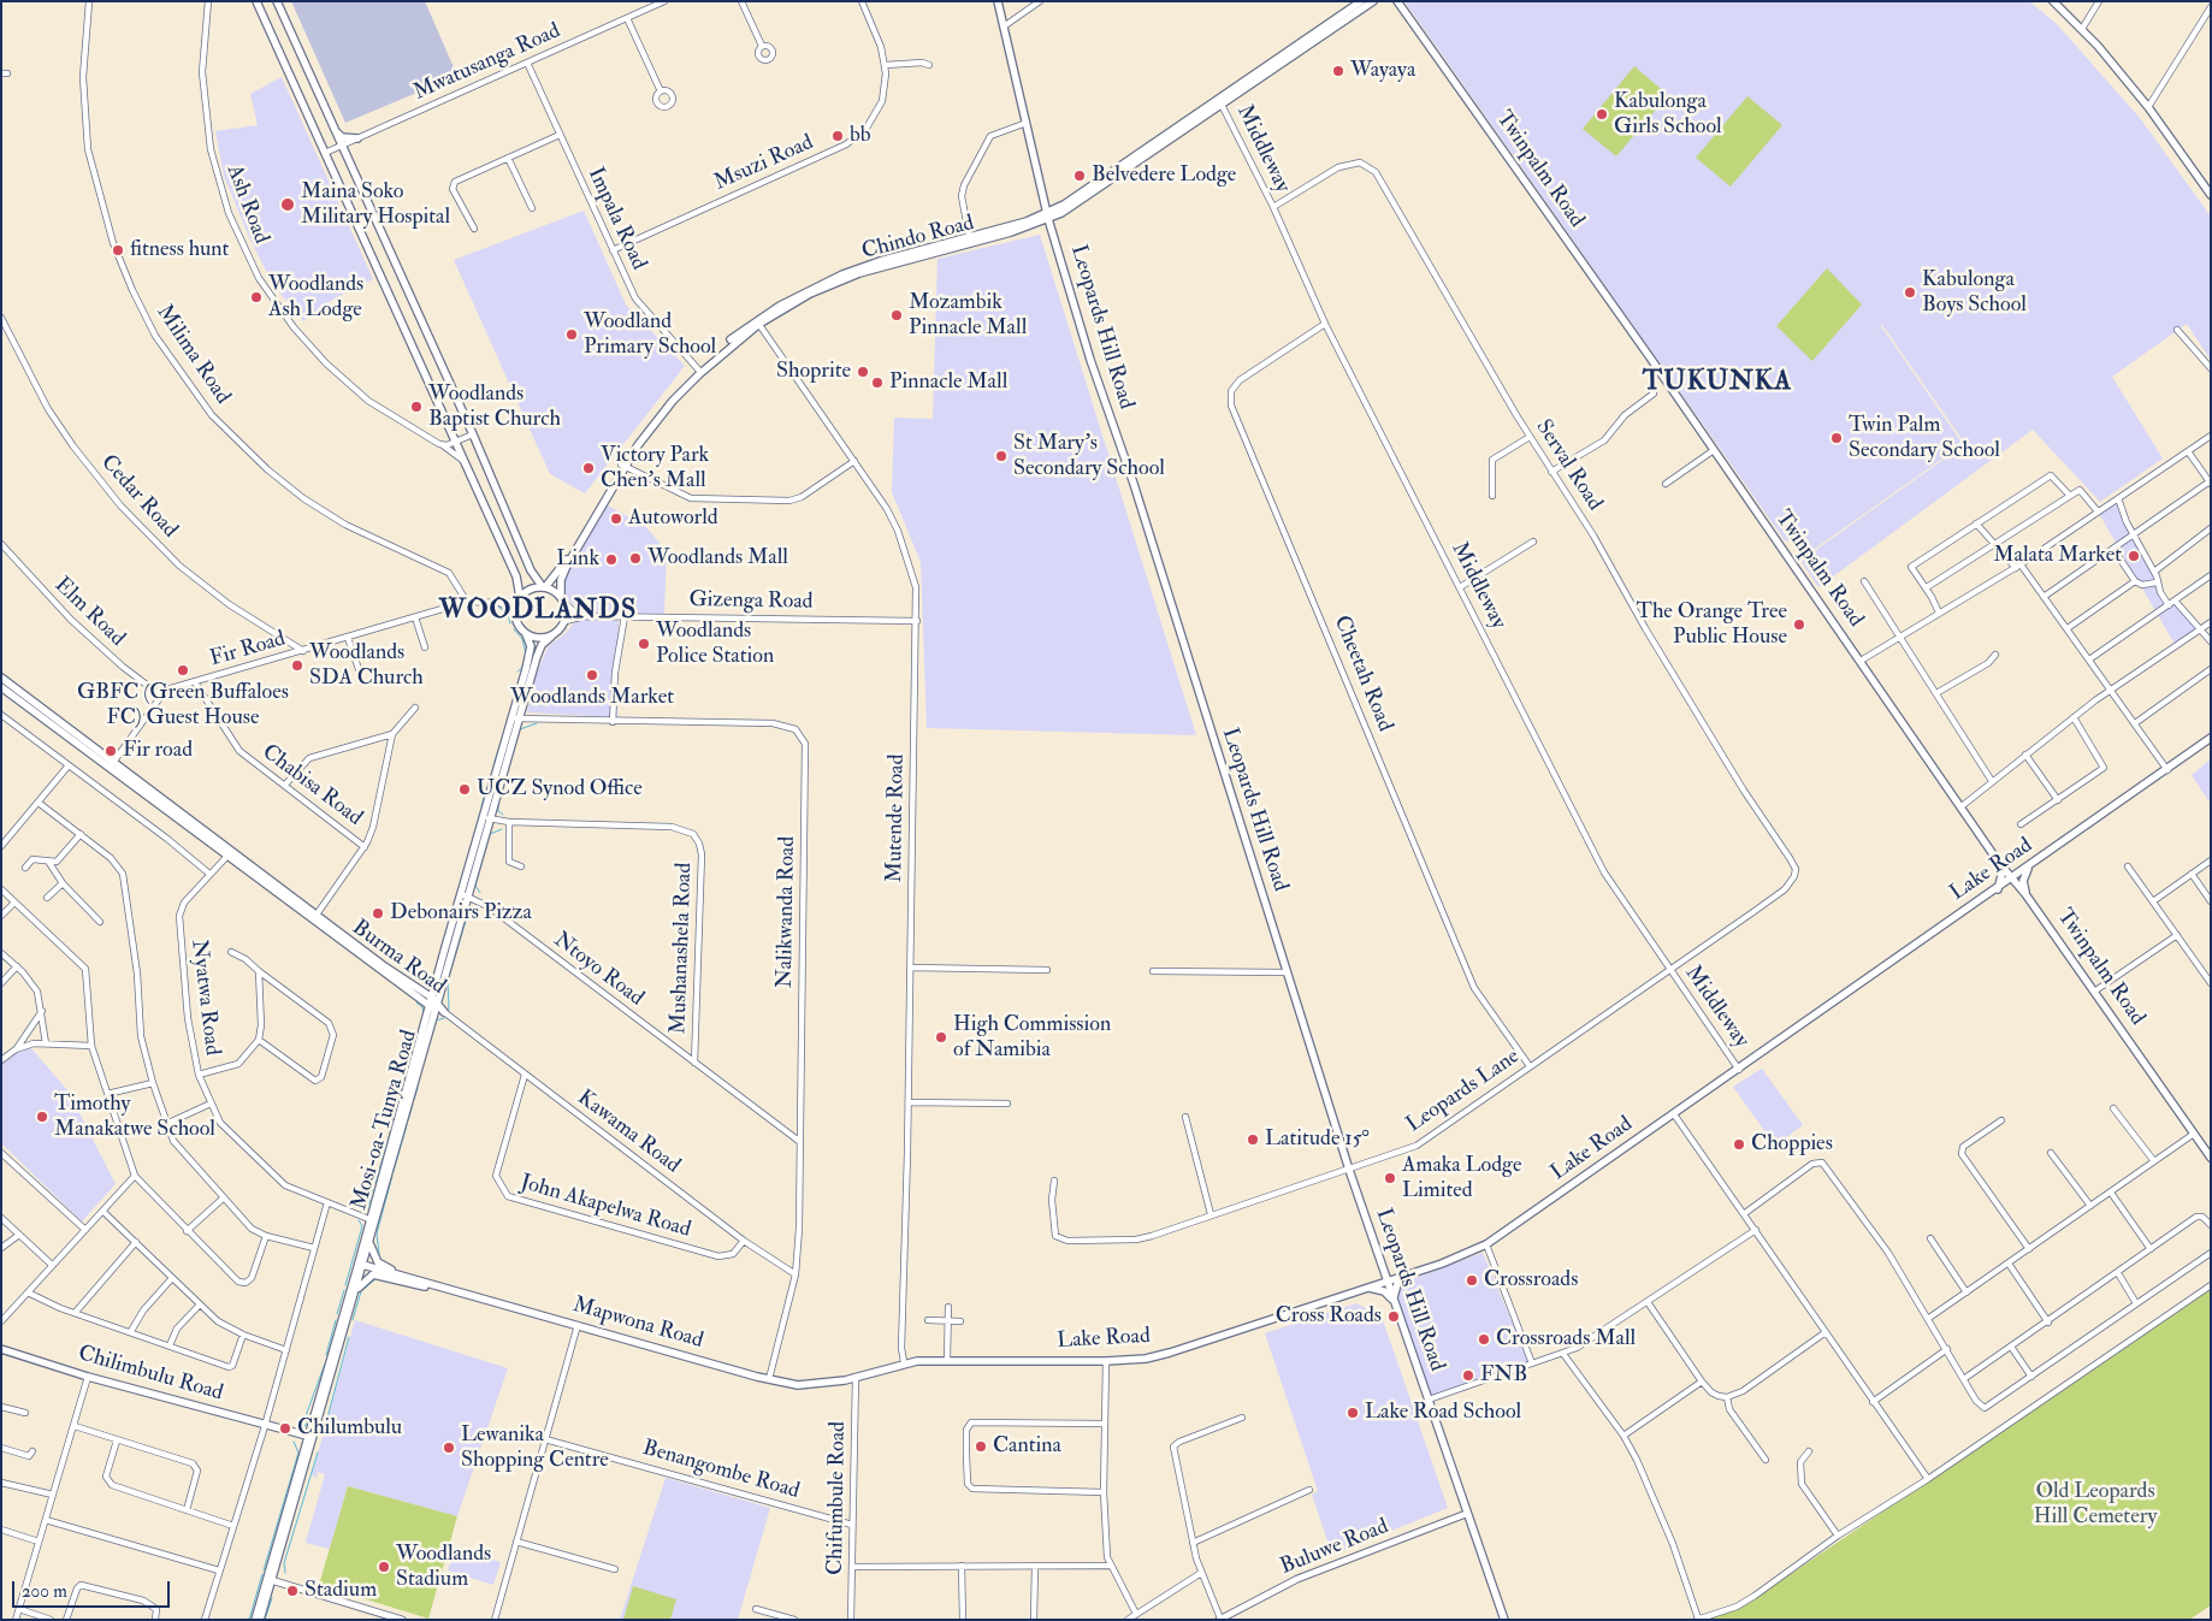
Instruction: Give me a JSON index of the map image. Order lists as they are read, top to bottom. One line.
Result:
{"streets":{"main road":["Twinpalm Road","Chindo Road","Leopards Hill Road","Lake Road","Burma Road","Mosi-oa-Tunya Road","Mapwona Road","Chilimbulu Road"],"street":["Mwatusanga Road","Middleway","Msuzi Road","Ash Road","Impala Road","Milima Road","Serval Road","Cedar Road","Gizenga Road","Elm Road","Fir Road","Cheetah Road","Chabisa Road","Mutende Road","Nalikwanda Road","Mushanashela Road","Ntoyo Road","Nyatwa Road","Leopards Lane","Kawama Road","John Akapelwa Road","Benangombe Road","Chifumbule Road","Buluwe Road"]},"crossings":[["Mwatusanga Road","Impala Road"],["Middleway","Chindo Road"],["Middleway","Serval Road"],["Middleway","Cheetah Road"],["Middleway","Lake Road"],["Middleway","Leopards Lane"],["Msuzi Road","Impala Road"],["Twinpalm Road","Lake Road"],["Impala Road","Chindo Road"],["Chindo Road","Leopards Hill Road"],["Chindo Road","Gizenga Road"],["Chindo Road","Fir Road"],["Chindo Road","Mutende Road"],["Chindo Road","Mosi-oa-Tunya Road"],["Leopards Hill Road","Lake Road"],["Leopards Hill Road","Leopards Lane"],["Leopards Hill Road","Buluwe Road"],["Milima Road","Fir Road"],["Serval Road","Leopards Lane"],["Cedar Road","Fir Road"],["Gizenga Road","Fir Road"],["Gizenga Road","Mutende Road"],["Gizenga Road","Mosi-oa-Tunya Road"],["Elm Road","Fir Road"],["Fir Road","Chabisa Road"],["Fir Road","Burma Road"],["Fir Road","Mosi-oa-Tunya Road"],["Cheetah Road","Leopards Lane"],["Chabisa Road","Burma Road"],["Mutende Road","Lake Road"],["Mutende Road","Mapwona Road"],["Lake Road","Mapwona Road"],["Nalikwanda Road","Ntoyo Road"],["Nalikwanda Road","Mosi-oa-Tunya Road"],["Nalikwanda Road","Kawama Road"],["Nalikwanda Road","Mapwona Road"],["Mushanashela Road","Ntoyo Road"],["Mushanashela Road","Mosi-oa-Tunya Road"],["Burma Road","Nyatwa Road"],["Burma Road","Mosi-oa-Tunya Road"],["Burma Road","Kawama Road"],["Ntoyo Road","Mosi-oa-Tunya Road"],["Nyatwa Road","Mosi-oa-Tunya Road"],["Mosi-oa-Tunya Road","Mapwona Road"],["Mosi-oa-Tunya Road","Chilimbulu Road"],["Kawama Road","John Akapelwa Road"],["Mapwona Road","Chifumbule Road"],["Benangombe Road","Chifumbule Road"]],"districts":["TUKUNKA","WOODLANDS"],"parks":["Old Leopards Hill Cemetery"],"places":["Wayaya","Kabulonga Girls School","bb","Belvedere Lodge","Maina Soko Military Hospital","fitness hunt","Kabulonga Boys School","Woodlands Ash Lodge","Mozambik Pinnacle Mall","Woodland Primary School","Shoprite","Pinnacle Mall","Woodlands Baptist Church","Twin Palm Secondary School","St Mary's Secondary School","Victory Park Chen's Mall","Autoworld","Malata Market","Woodlands Mall","Link","The Orange Tree Public House","Woodlands Police Station","Woodlands SDA Church","GBFC (Green Buffaloes FC) Guest House","Woodlands Market","Fir road","UCZ Synod Office","Debonairs Pizza","High Commission of Namibia","Timothy Manakatwe School","Latitude 15°","Choppies","Amaka Lodge Limited","Crossroads","Cross Roads","Crossroads Mall","FNB","Lake Road School","Chilumbulu","Cantina","Lewanika Shopping Centre","Woodlands Stadium","Stadium"],"scale_bar":"200 m"}
